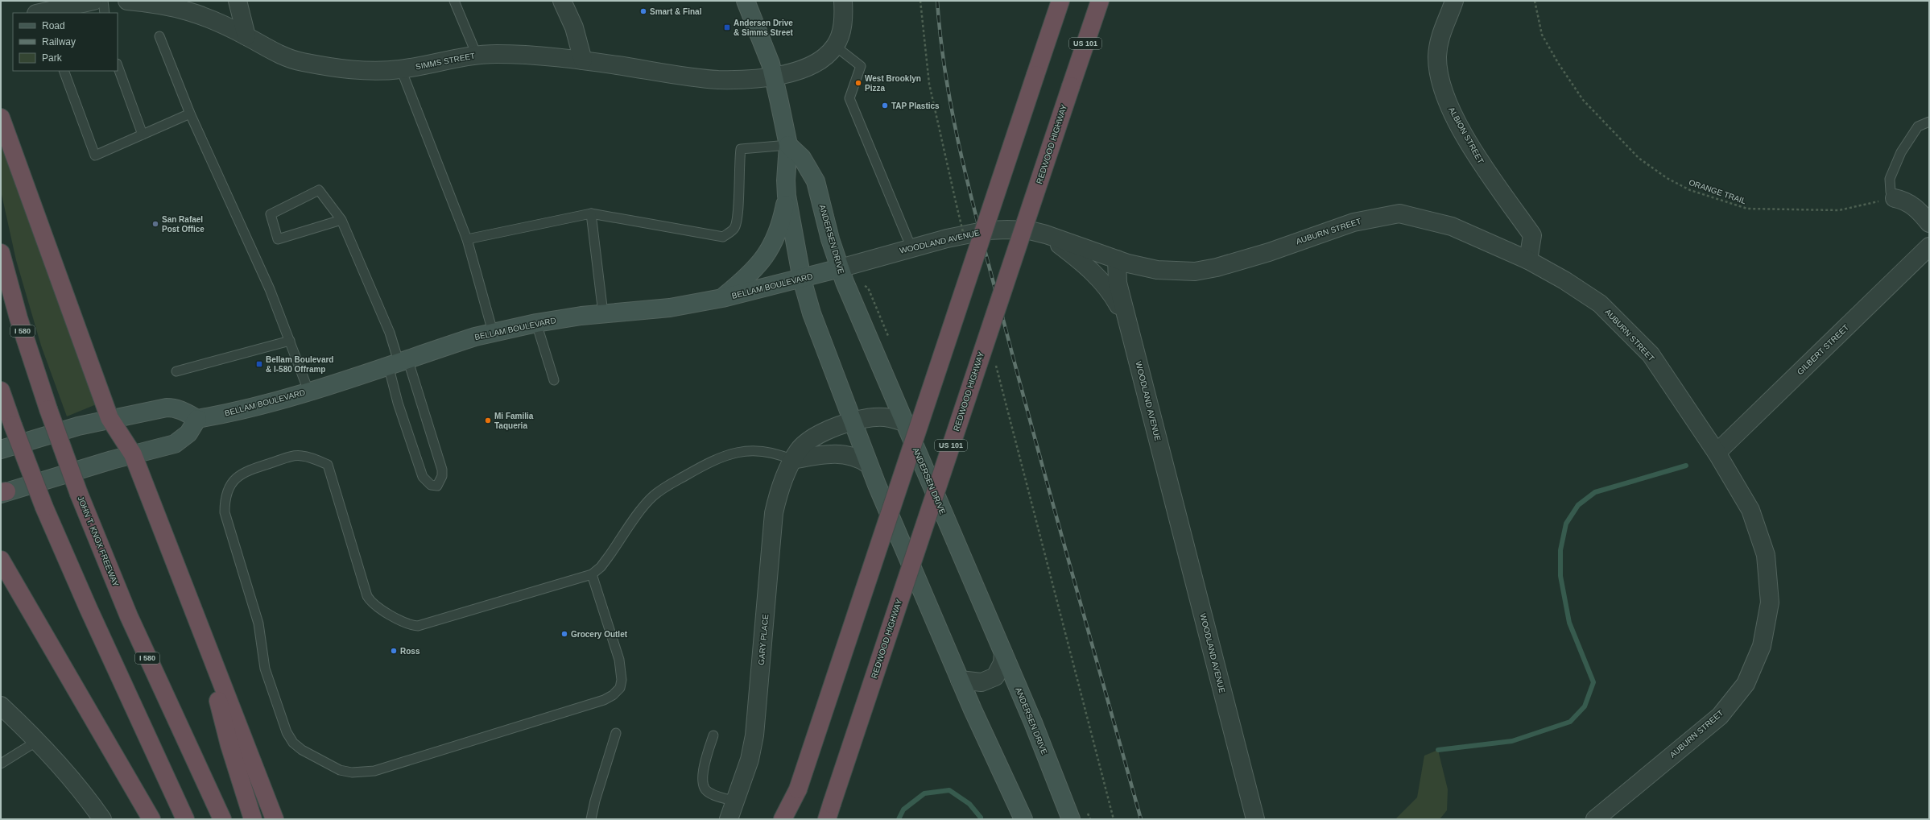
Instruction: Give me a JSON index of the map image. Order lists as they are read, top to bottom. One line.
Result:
{"streets":{"highway":["US 101","REDWOOD HIGHWAY","I 580","JOHN T. KNOX FREEWAY"],"main road":["ANDERSEN DRIVE","BELLAM BOULEVARD"],"street":["SIMMS STREET","ALBION STREET","AUBURN STREET","WOODLAND AVENUE","GILBERT STREET","GARY PLACE"],"path":["ORANGE TRAIL"]},"crossings":[["ALBION STREET","AUBURN STREET"],["AUBURN STREET","WOODLAND AVENUE"],["AUBURN STREET","GILBERT STREET"],["ANDERSEN DRIVE","WOODLAND AVENUE"],["ANDERSEN DRIVE","BELLAM BOULEVARD"],["ANDERSEN DRIVE","GARY PLACE"],["WOODLAND AVENUE","BELLAM BOULEVARD"]],"places":{"other":["Smart & Final","West Brooklyn Pizza","TAP Plastics","San Rafael Post Office","Mi Familia Taqueria","Grocery Outlet","Ross"],"transit":["Andersen Drive & Simms Street","Bellam Boulevard & I-580 Offramp"]},"legend":["Road","Railway","Park"]}
